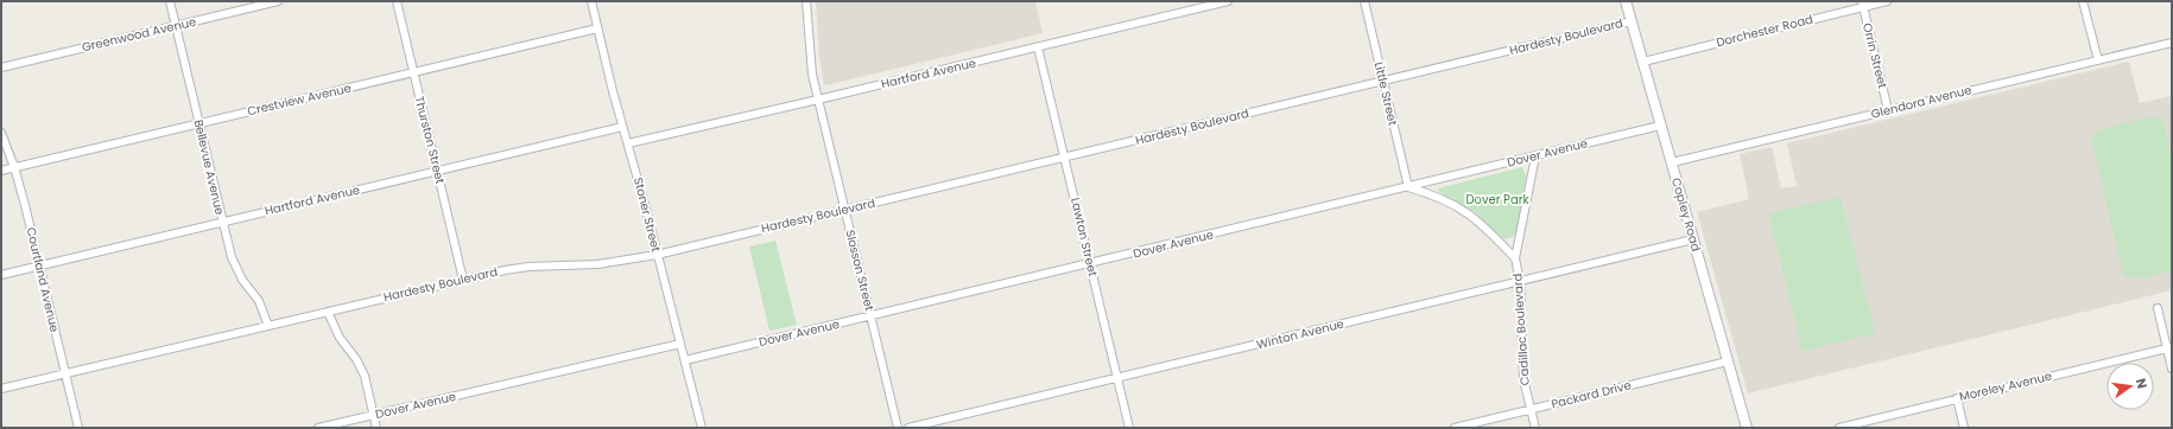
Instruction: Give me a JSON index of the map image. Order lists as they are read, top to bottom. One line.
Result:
{"streets":{"main road":["Copley Road"],"street":["Dorchester Road","Greenwood Avenue","Hardesty Boulevard","Orrin Street","Hartford Avenue","Little Street","Crestview Avenue","Glendora Avenue","Thurston Street","Dover Avenue","Bellevue Avenue","Stoner Street","Lawton Street","Slosson Street","Courtland Avenue","Cadillac Boulevard","Winton Avenue","Moreley Avenue","Packard Drive"]},"crossings":[["Dorchester Road","Orrin Street"],["Dorchester Road","Copley Road"],["Greenwood Avenue","Bellevue Avenue"],["Hardesty Boulevard","Little Street"],["Hardesty Boulevard","Thurston Street"],["Hardesty Boulevard","Bellevue Avenue"],["Hardesty Boulevard","Stoner Street"],["Hardesty Boulevard","Copley Road"],["Hardesty Boulevard","Lawton Street"],["Hardesty Boulevard","Slosson Street"],["Hardesty Boulevard","Courtland Avenue"],["Orrin Street","Glendora Avenue"],["Hartford Avenue","Thurston Street"],["Hartford Avenue","Bellevue Avenue"],["Hartford Avenue","Stoner Street"],["Hartford Avenue","Lawton Street"],["Hartford Avenue","Slosson Street"],["Hartford Avenue","Courtland Avenue"],["Little Street","Dover Avenue"],["Little Street","Cadillac Boulevard"],["Crestview Avenue","Thurston Street"],["Crestview Avenue","Bellevue Avenue"],["Crestview Avenue","Stoner Street"],["Crestview Avenue","Courtland Avenue"],["Glendora Avenue","Copley Road"],["Dover Avenue","Stoner Street"],["Dover Avenue","Copley Road"],["Dover Avenue","Lawton Street"],["Dover Avenue","Slosson Street"],["Dover Avenue","Cadillac Boulevard"],["Copley Road","Winton Avenue"],["Copley Road","Packard Drive"],["Lawton Street","Winton Avenue"],["Cadillac Boulevard","Winton Avenue"],["Cadillac Boulevard","Packard Drive"]],"parks":["Dover Park"],"north":"right"}
